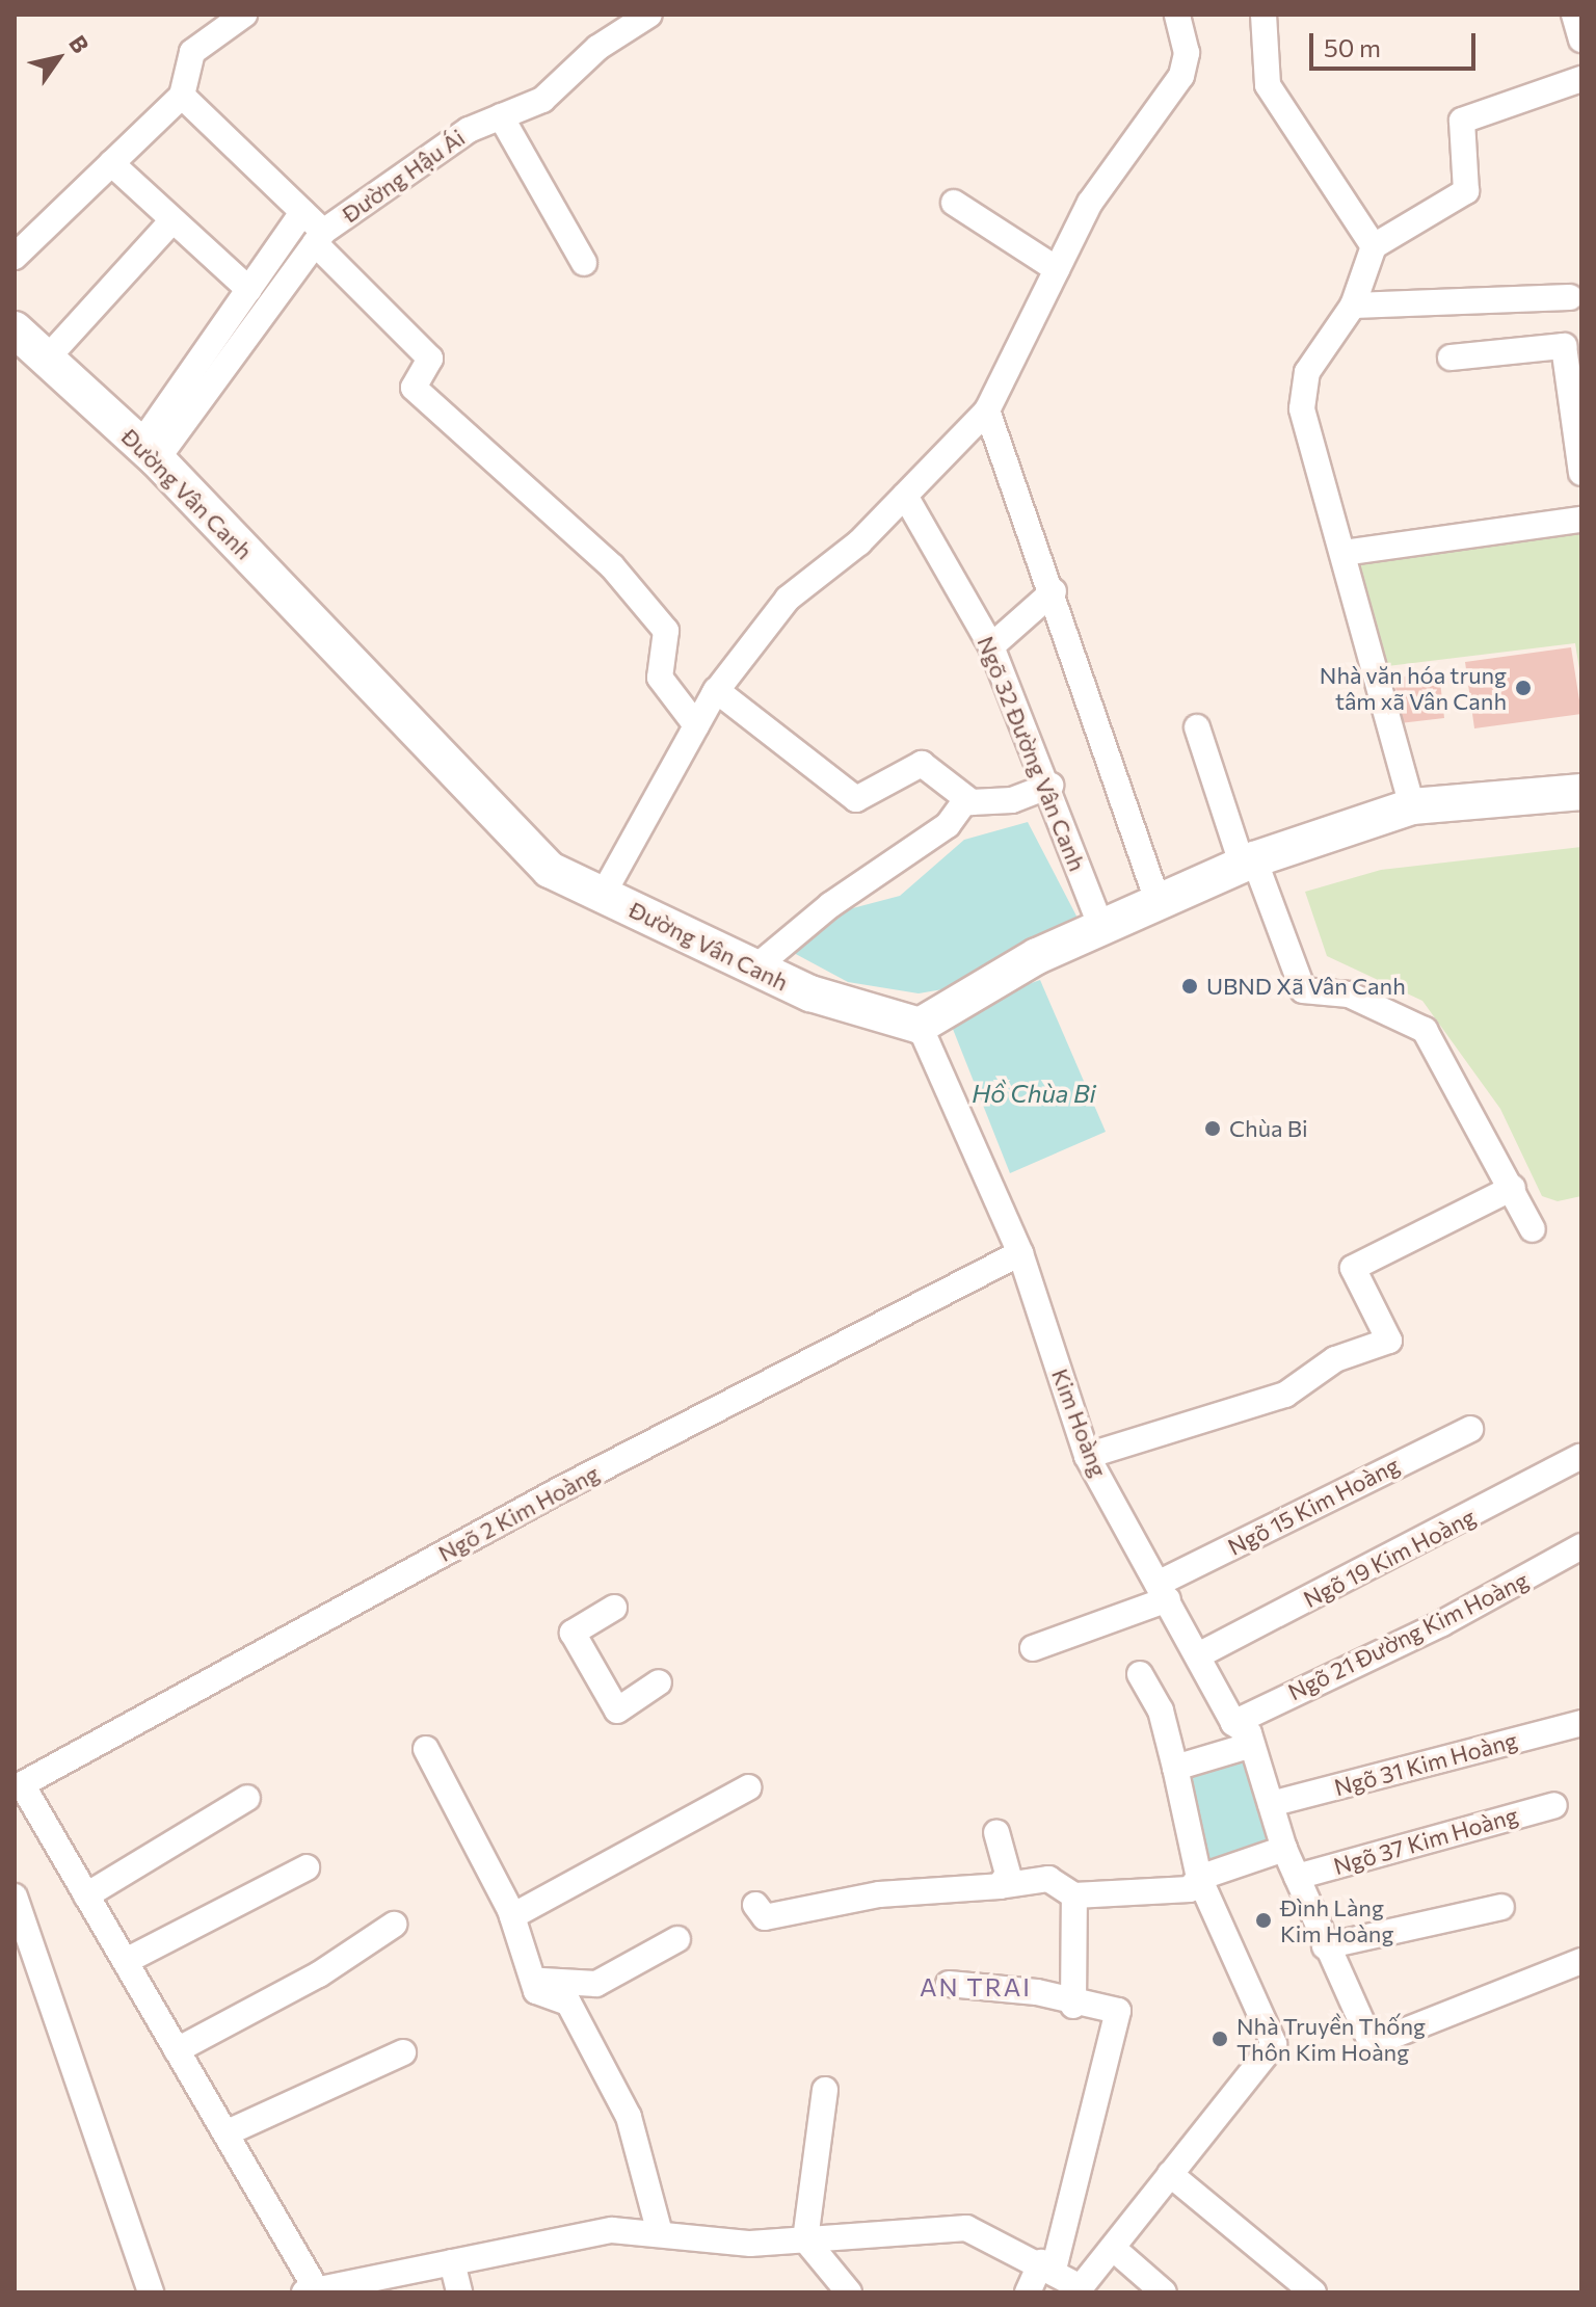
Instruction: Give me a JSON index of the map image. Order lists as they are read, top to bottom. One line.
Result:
{"streets":{"street":["Đường Hậu Ái","Đường Vân Canh","Ngõ 32 Đường Vân Canh","Kim Hoàng","Ngõ 15 Kim Hoàng","Ngõ 2 Kim Hoàng","Ngõ 19 Kim Hoàng","Ngõ 21 Đường Kim Hoàng","Ngõ 31 Kim Hoàng","Ngõ 37 Kim Hoàng"]},"crossings":[["Đường Hậu Ái","Đường Vân Canh"],["Đường Vân Canh","Kim Hoàng"],["Kim Hoàng","Ngõ 15 Kim Hoàng"],["Kim Hoàng","Ngõ 2 Kim Hoàng"],["Kim Hoàng","Ngõ 19 Kim Hoàng"],["Kim Hoàng","Ngõ 21 Đường Kim Hoàng"],["Kim Hoàng","Ngõ 31 Kim Hoàng"],["Kim Hoàng","Ngõ 37 Kim Hoàng"]],"districts":["AN TRAI"],"water":["Hồ Chùa Bi"],"places":["Nhà văn hóa trung tâm xã Vân Canh","UBND Xã Vân Canh","Chùa Bi","Đình Làng Kim Hoàng","Nhà Truyền Thống Thôn Kim Hoàng"],"scale_bar":"50 m","north":"top right"}
